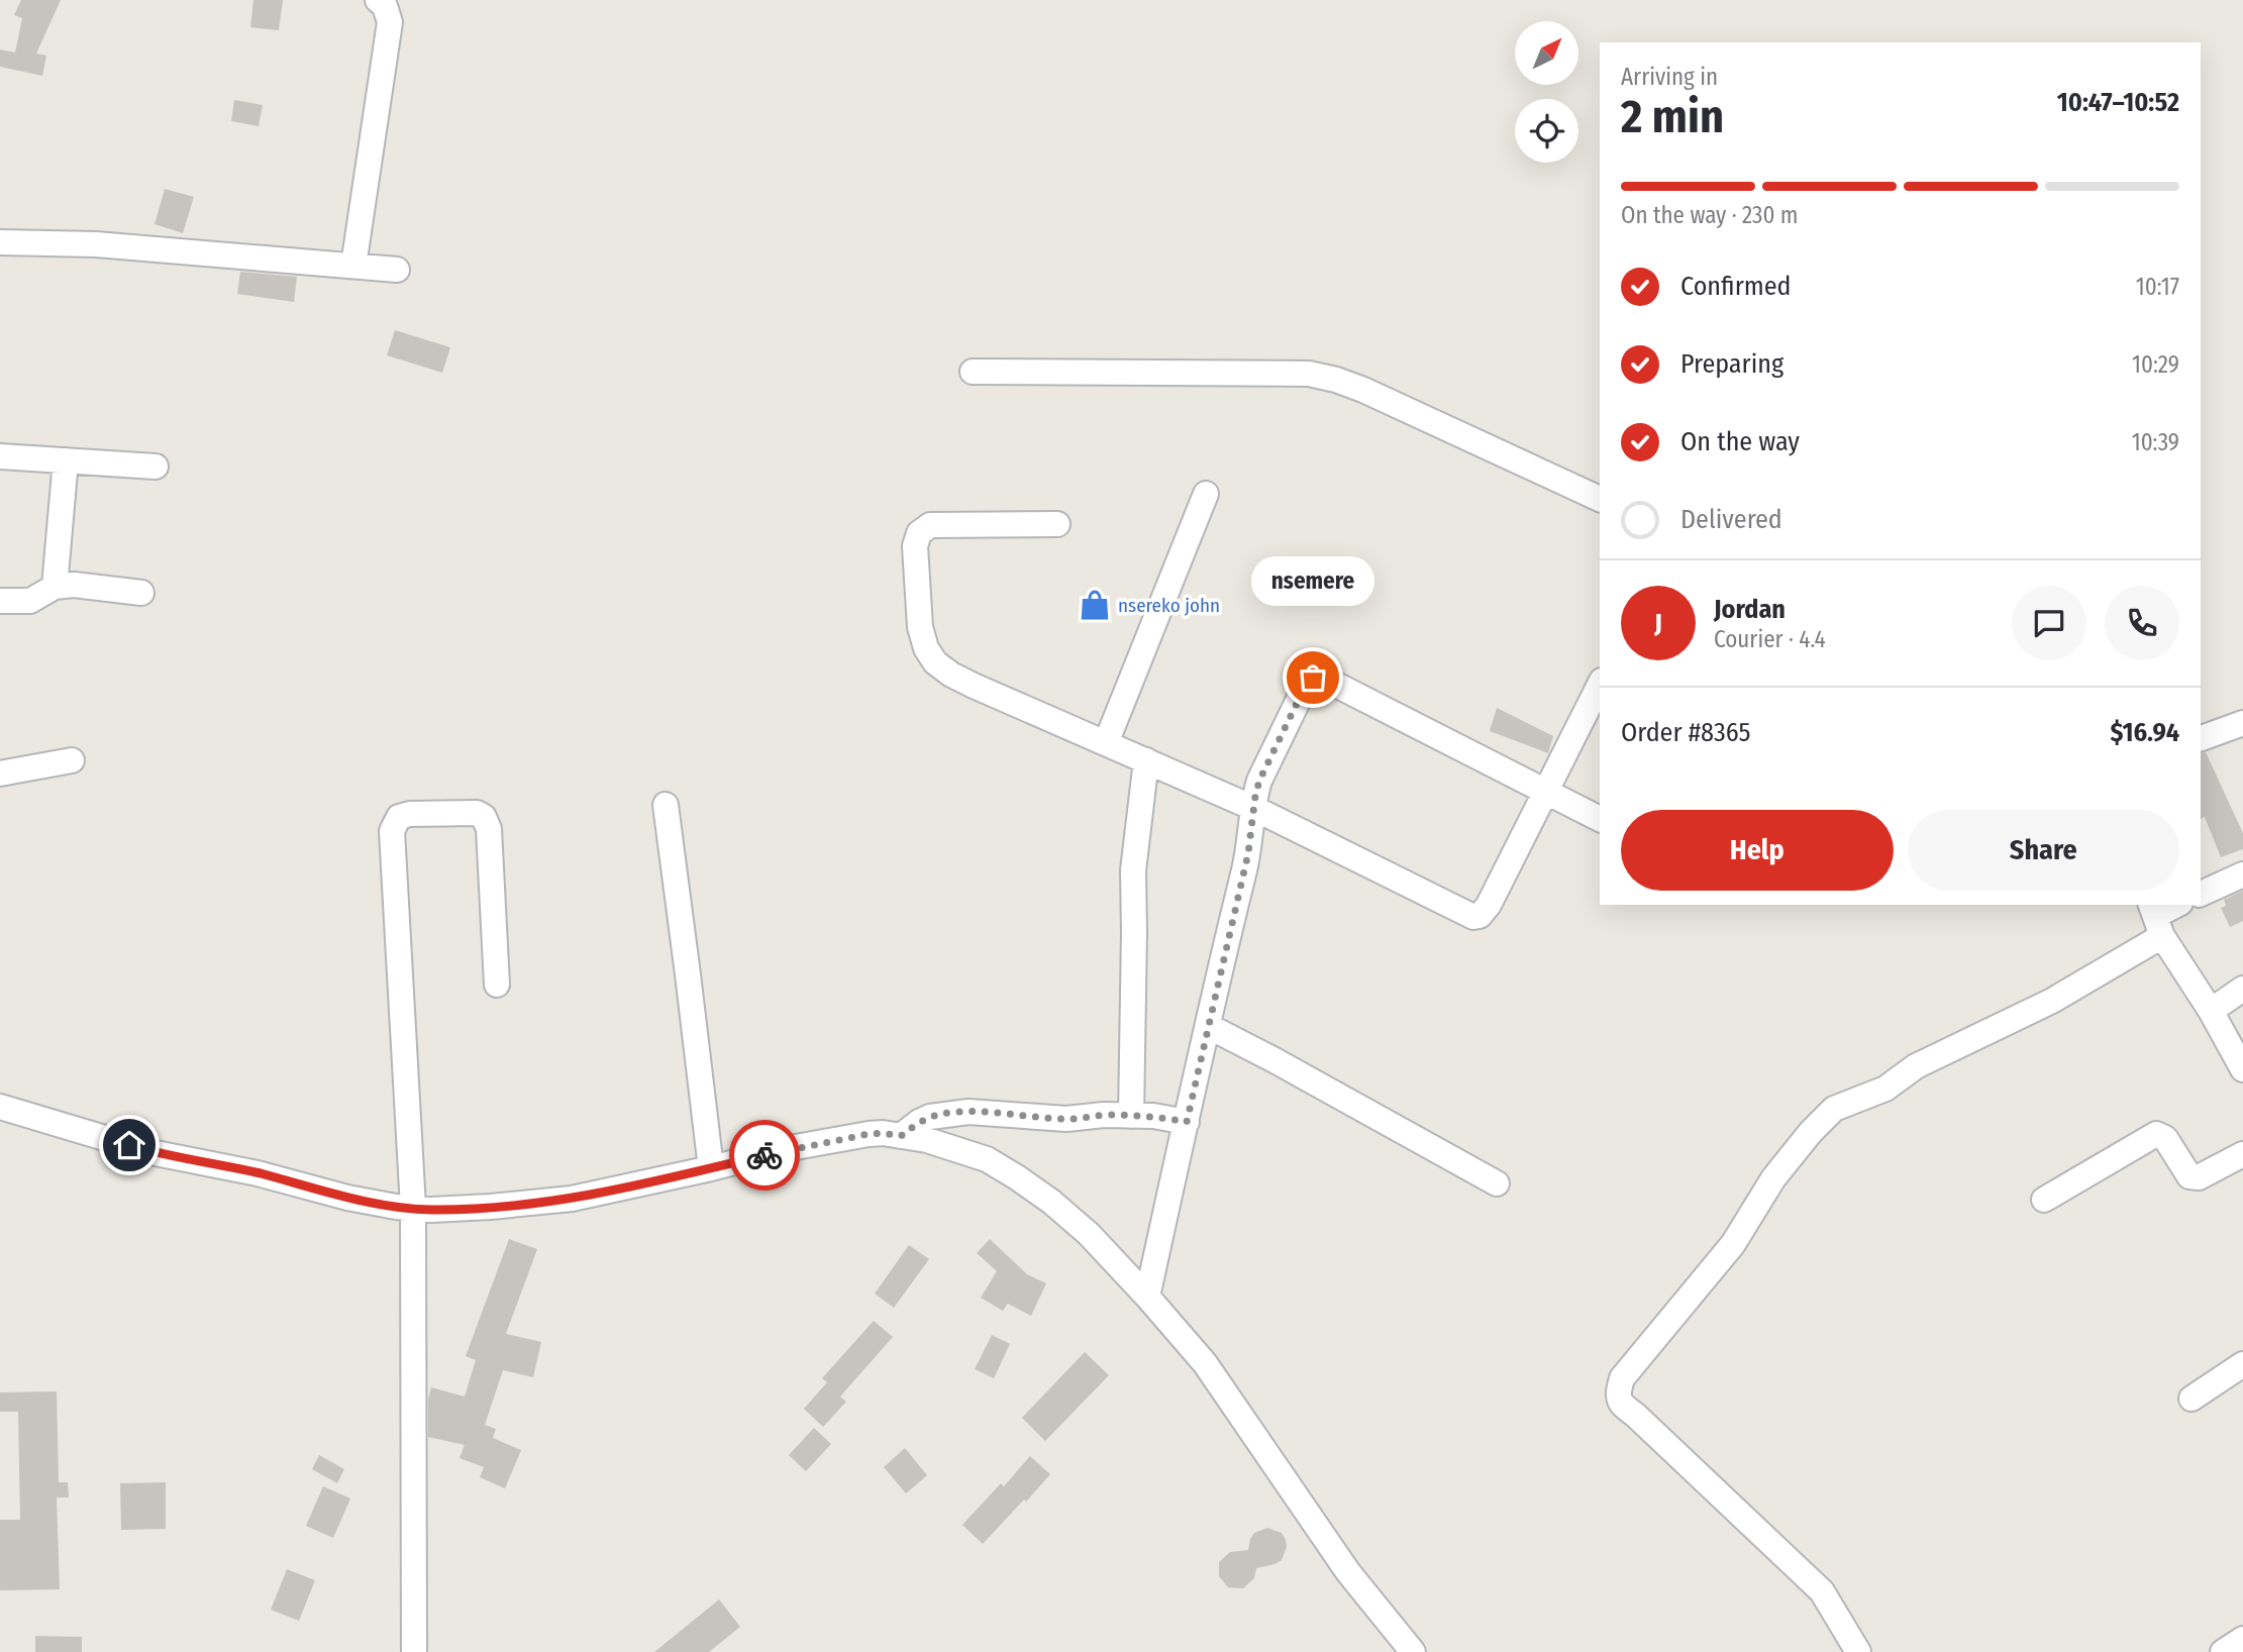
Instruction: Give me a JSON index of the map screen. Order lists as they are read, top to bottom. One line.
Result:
{"places":{"shop":["nsereko john"],"other":["nsemere"]},"north":"top right","page":{"heading":["2 min","Arriving in","10:47–10:52"],"panel":["Jordan","Courier · 4.4","Order #8365","$16.94"],"bar":"On the way · 230 m","list":[["Confirmed","10:17"],["Preparing","10:29"],["On the way","10:39"],"Delivered"],"bubble":"nsemere","round":"J","buttons":["Help","Share"]}}
